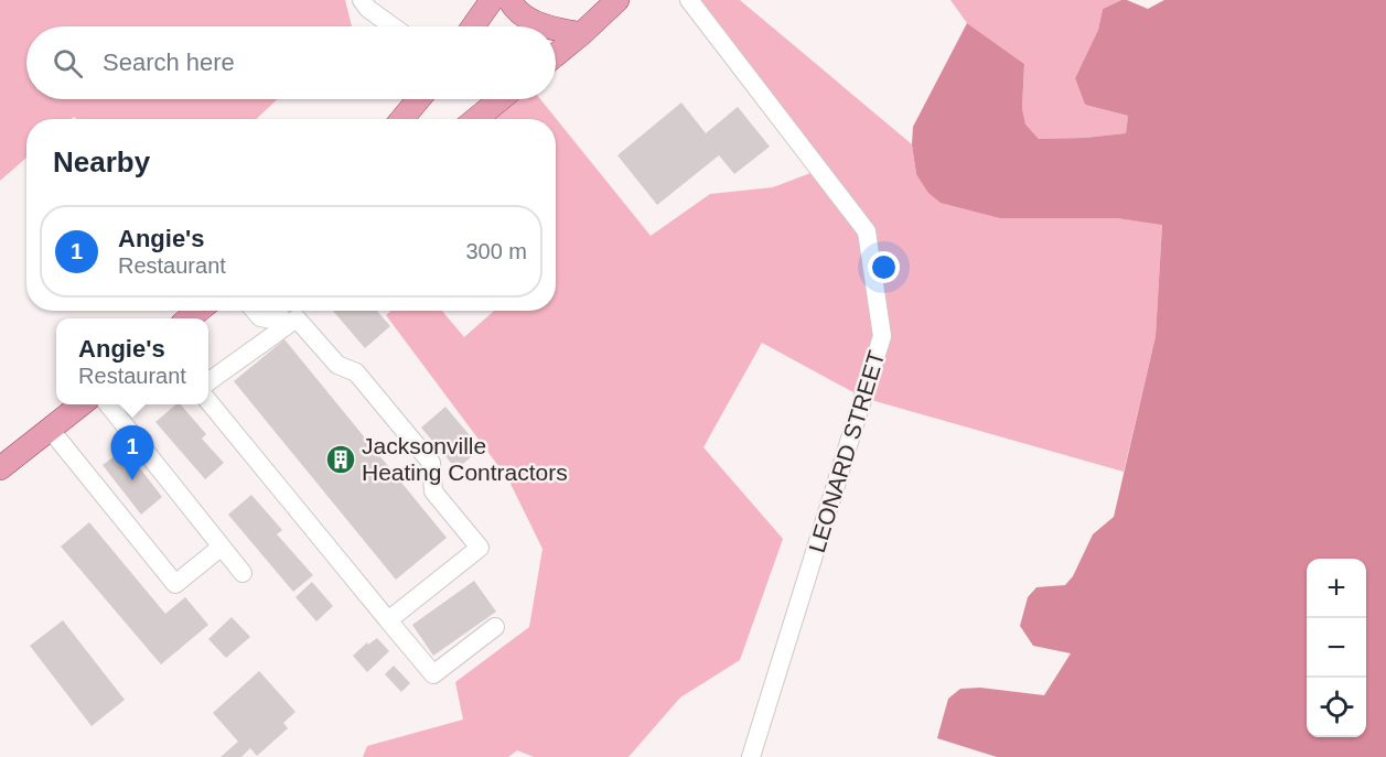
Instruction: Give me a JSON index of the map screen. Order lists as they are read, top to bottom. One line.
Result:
{"streets":{"street":["LEONARD STREET"]},"places":{"building":["Jacksonville Heating Contractors"]},"page":{"search":"Search here","heading":"Nearby","list":[{"mark":"1","name":"Angie's","note":"Restaurant","value":"300 m"}],"popup":["Angie's","Restaurant"],"pins":"1","map_buttons":["+","−"]}}
